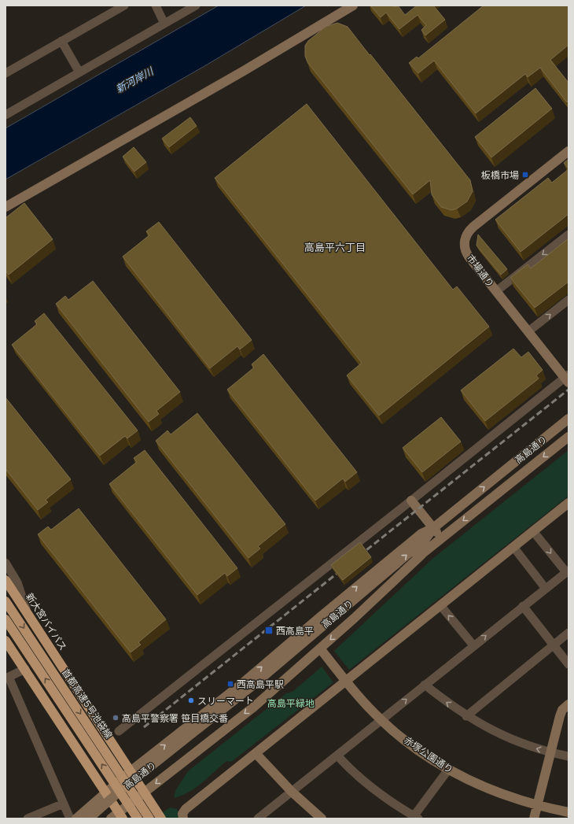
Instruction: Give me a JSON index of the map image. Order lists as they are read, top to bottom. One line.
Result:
{"streets":{"highway":["新大宮バイパス","首都高速5号池袋線"],"main road":["市場通り","高島通り","赤塚公園通り"]},"districts":["高島平六丁目"],"water":["新河岸川"],"parks":["高島平緑地"],"places":{"transit":["板橋市場","西高島平","西高島平駅"],"other":["スリーマート","高島平警察署 笹目橋交番"]}}
